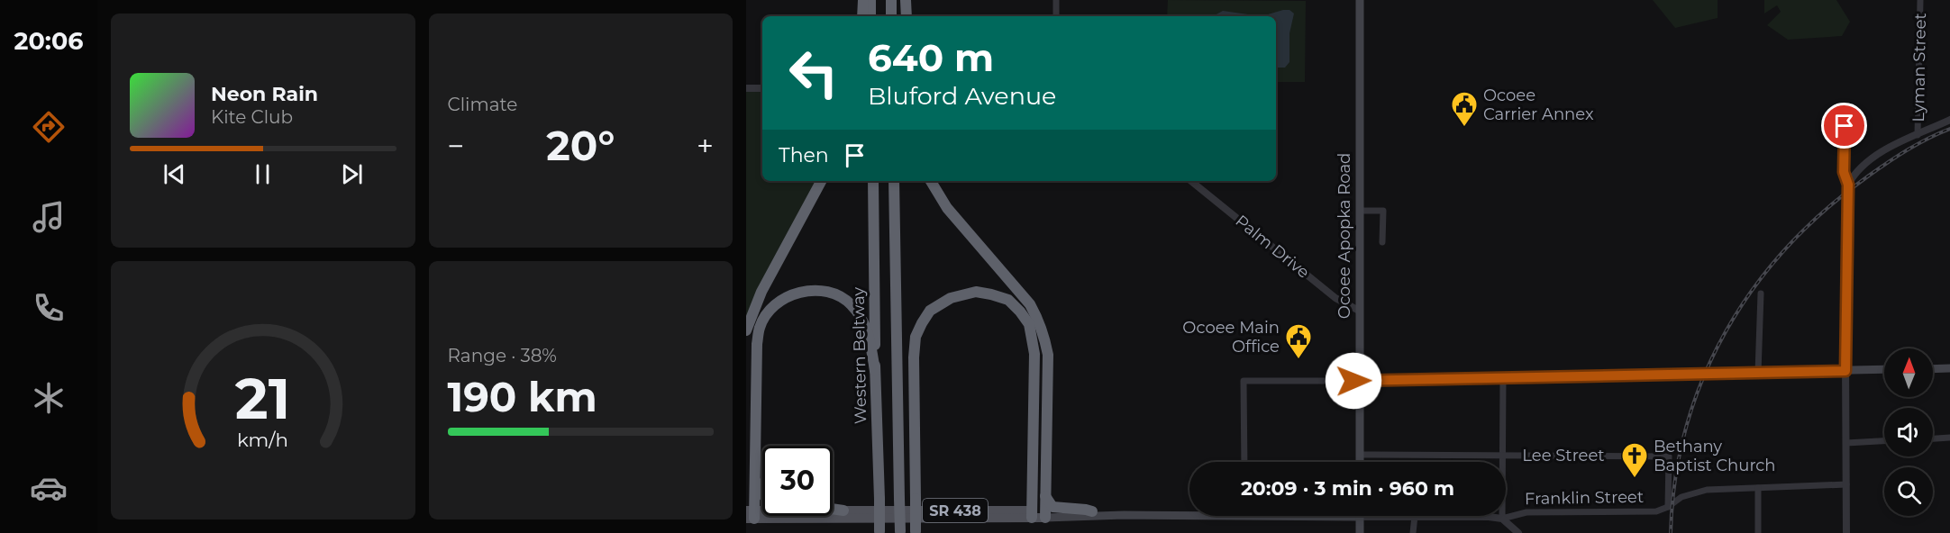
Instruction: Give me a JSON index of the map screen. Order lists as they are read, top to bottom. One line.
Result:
{"streets":{"highway":["Western Beltway"],"main road":["Ocoee Apopka Road","Franklin Street","SR 438"],"street":["Lyman Street","Palm Drive","Lee Street"]},"crossings":[["Ocoee Apopka Road","Palm Drive"],["Ocoee Apopka Road","Lee Street"],["Lee Street","Franklin Street"]],"places":{"public building":["Ocoee Carrier Annex","Ocoee Main Office"],"church":["Bethany Baptist Church"]},"north":"top","page":{"tabs":"20:06","tile":["Climate",["Range · 38%","190 km"]],"turn":["640 m","Bluford Avenue"],"song":["Neon Rain","Kite Club"],"heat":["−","20°","+"],"then":"Then","limit":"30","trip":"20:09 · 3 min · 960 m","gauge":["21","km/h"]}}
